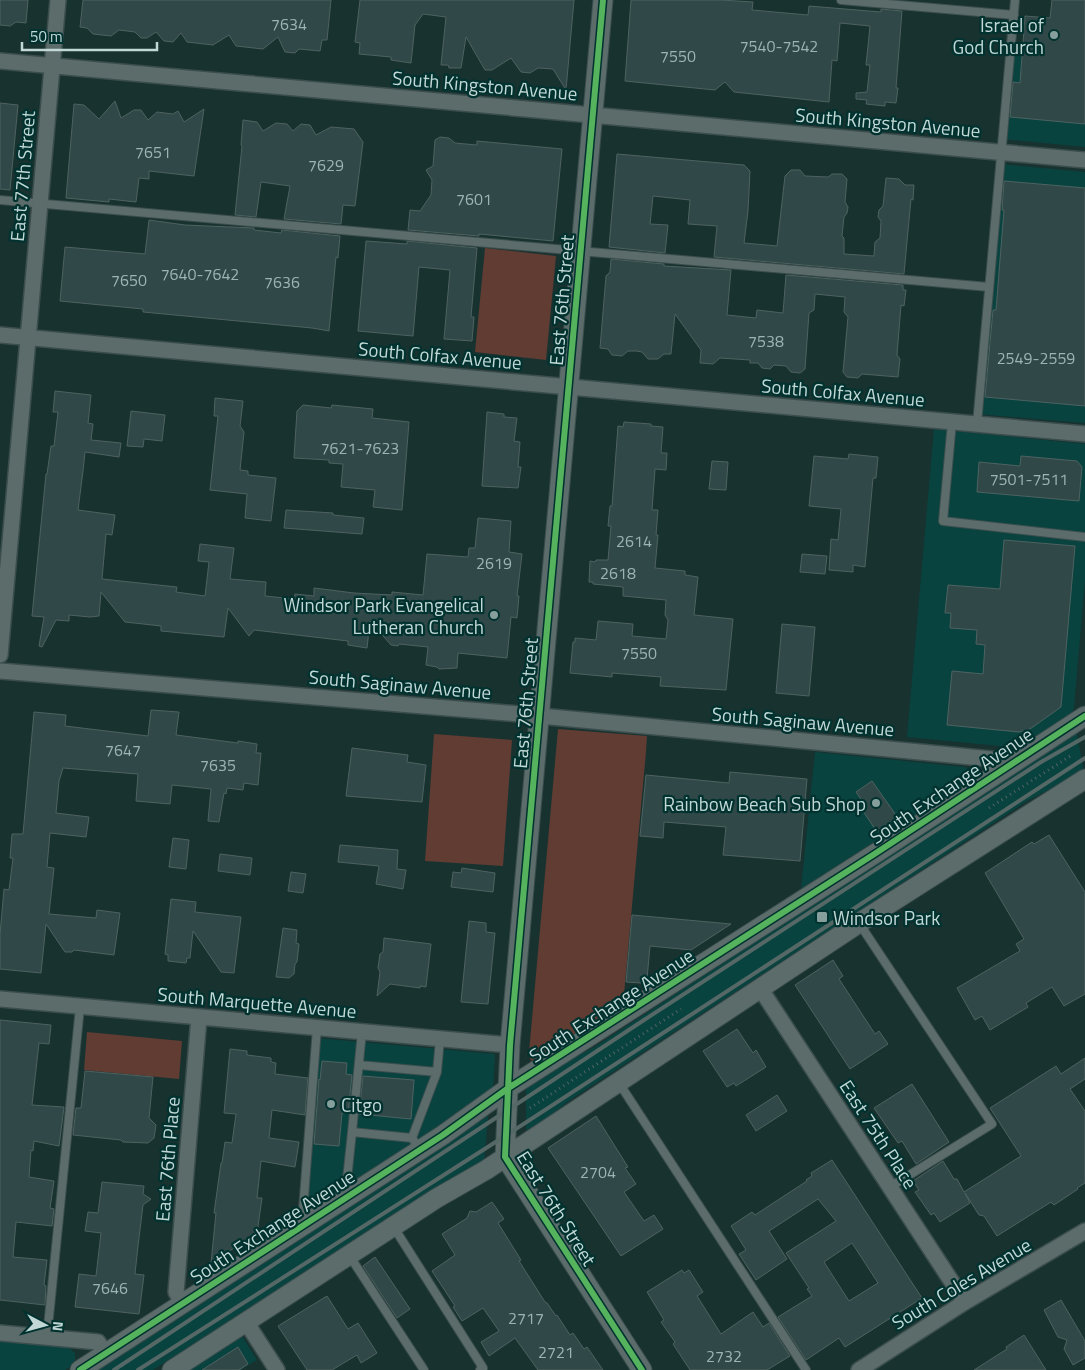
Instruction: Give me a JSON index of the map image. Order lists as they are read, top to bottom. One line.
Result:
{"streets":{"street":["South Kingston Avenue","East 77th Street","East 76th Street","South Colfax Avenue","South Saginaw Avenue","South Exchange Avenue","South Marquette Avenue","East 75th Place","East 76th Place","South Coles Avenue"]},"crossings":[["South Kingston Avenue","East 77th Street"],["South Kingston Avenue","East 76th Street"],["East 77th Street","South Colfax Avenue"],["East 76th Street","South Colfax Avenue"],["East 76th Street","South Saginaw Avenue"],["East 76th Street","South Exchange Avenue"],["East 76th Street","South Marquette Avenue"],["South Saginaw Avenue","South Exchange Avenue"],["South Exchange Avenue","East 76th Place"],["South Marquette Avenue","East 76th Place"],["East 75th Place","South Coles Avenue"]],"places":{"other":["Israel of God Church","Windsor Park Evangelical Lutheran Church","Rainbow Beach Sub Shop","Citgo"],"transit":["Windsor Park"]},"house_numbers":["7634","7540-7542","7550","7651","7629","7601","7640-7642","7650","7636","7538","2549-2559","7621-7623","7501-7511","2614","2619","2618","7550","7647","7635","2704","7646","2717","2721","2732"],"scale_bar":"50 m","north":"right"}
